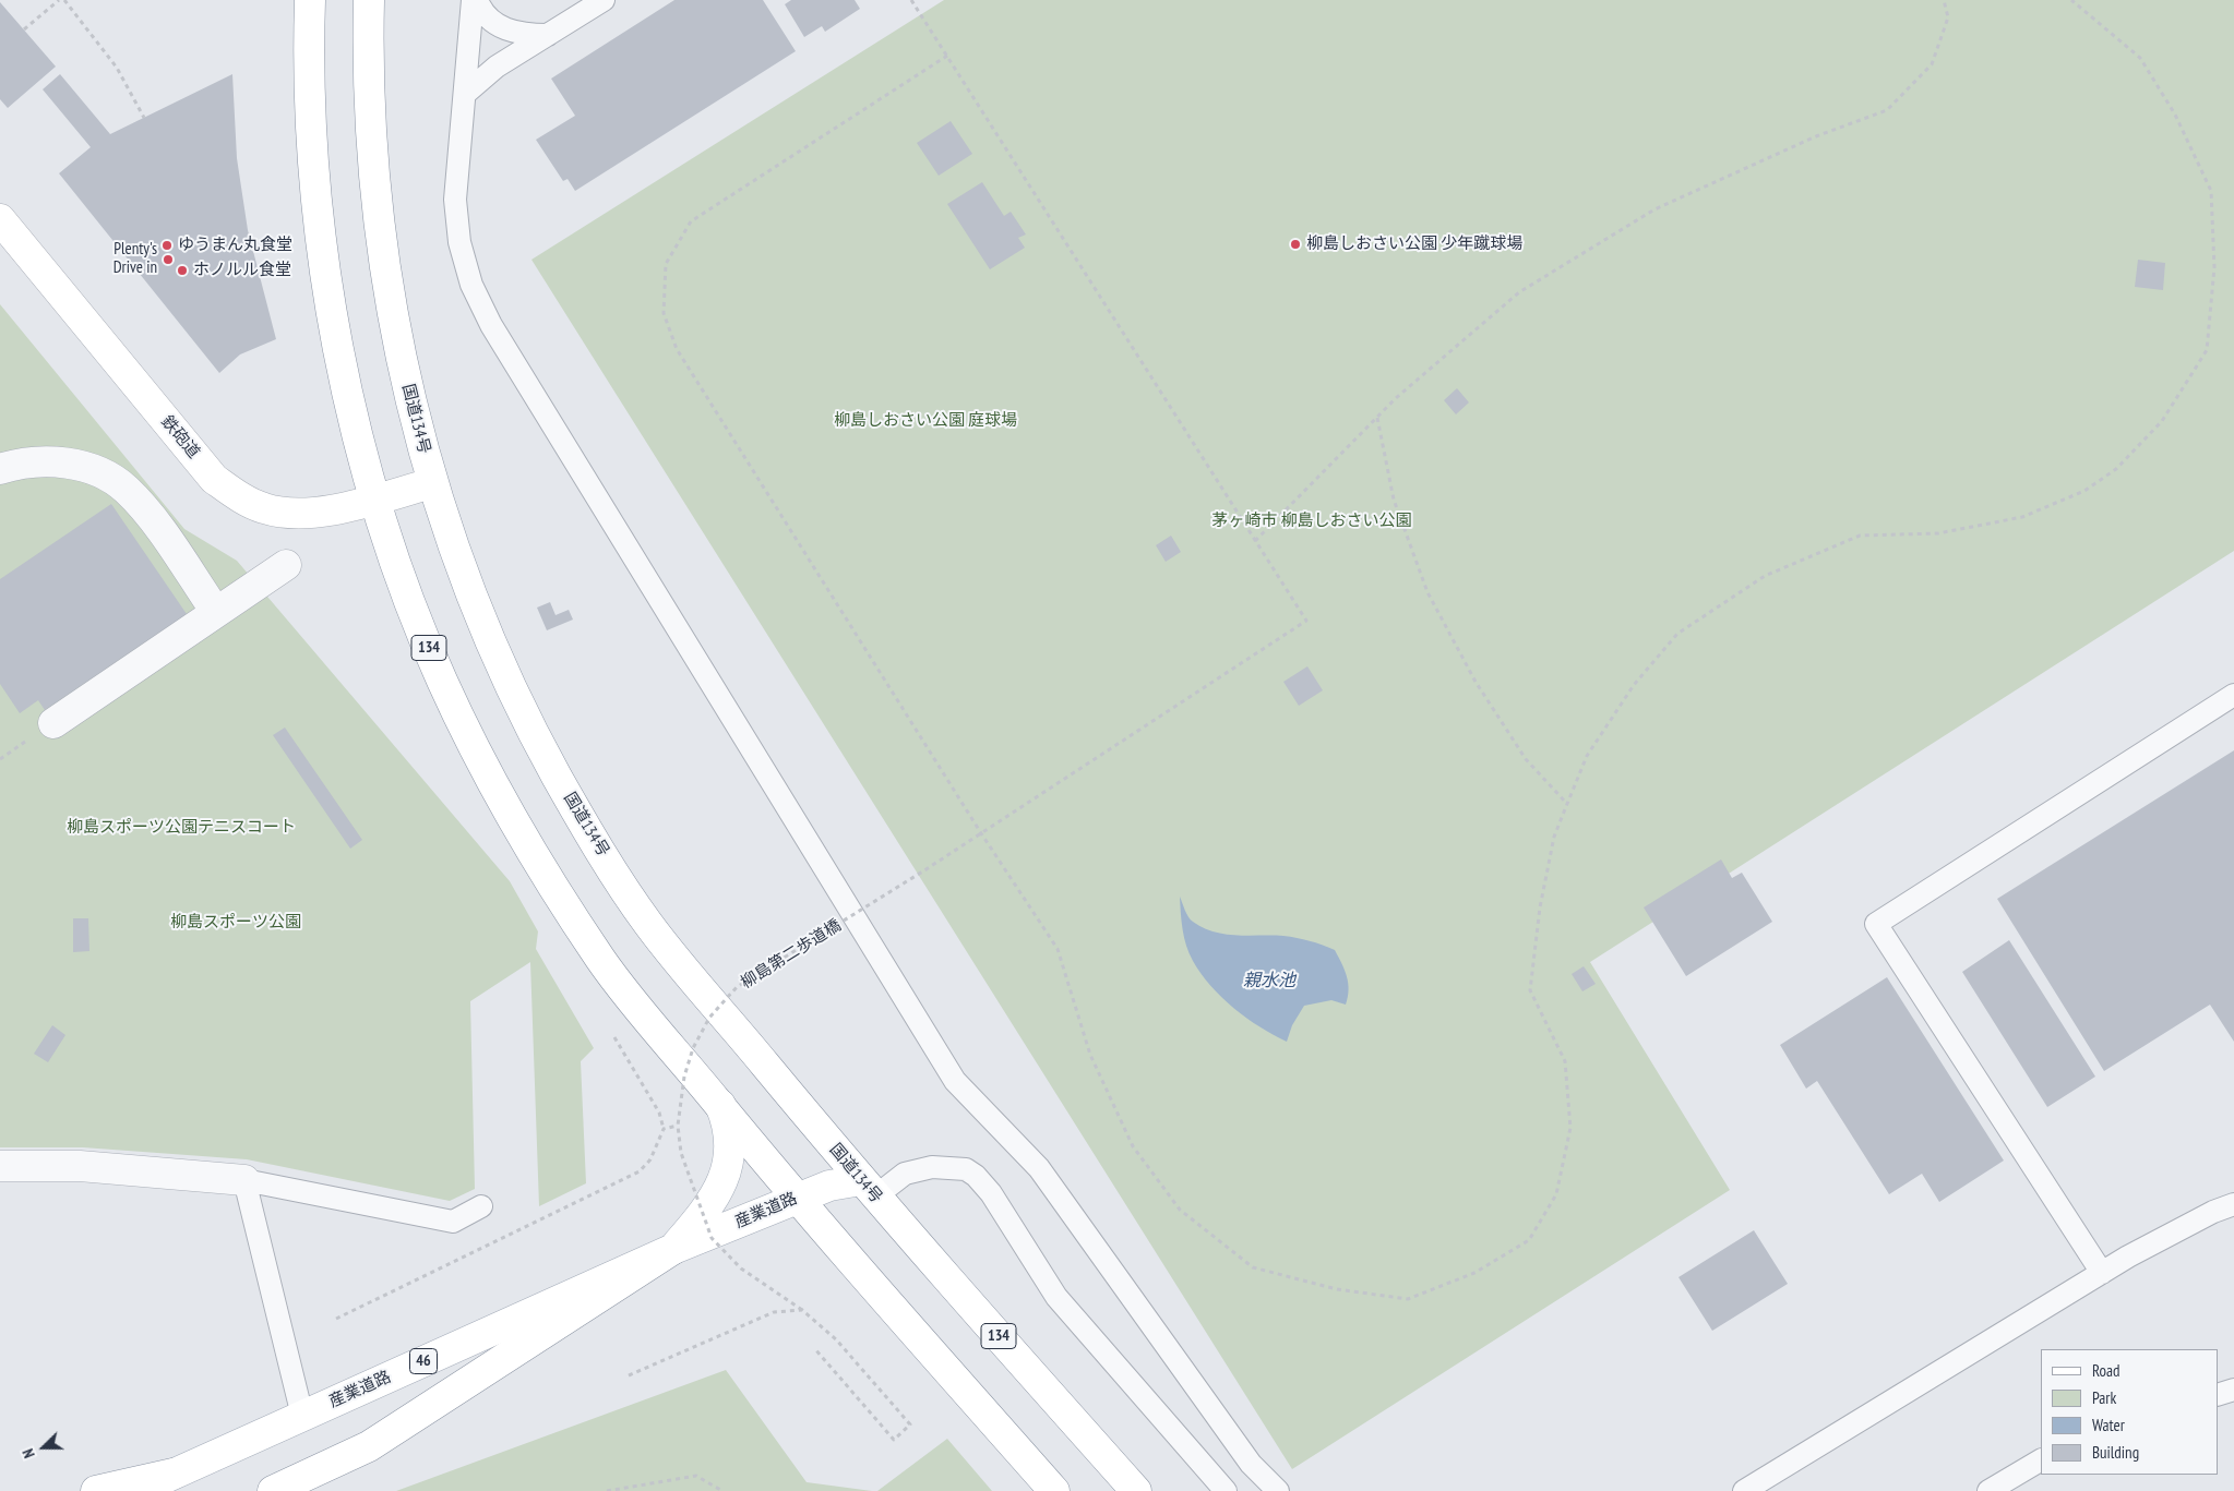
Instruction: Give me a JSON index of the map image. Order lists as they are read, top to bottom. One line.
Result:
{"streets":{"main road":["国道134号","鉄砲道","134","産業道路","46"],"path":["柳島第二歩道橋"]},"crossings":[["国道134号","鉄砲道"],["国道134号","産業道路"],["鉄砲道","134"],["134","産業道路"]],"water":["親水池"],"parks":["柳島しおさい公園 庭球場","茅ヶ崎市 柳島しおさい公園","柳島スポーツ公園テニスコート","柳島スポーツ公園"],"places":["柳島しおさい公園 少年蹴球場","ゆうまん丸食堂","Plenty's Drive in","ホノルル食堂"],"legend":["Road","Park","Water","Building"],"north":"left"}
